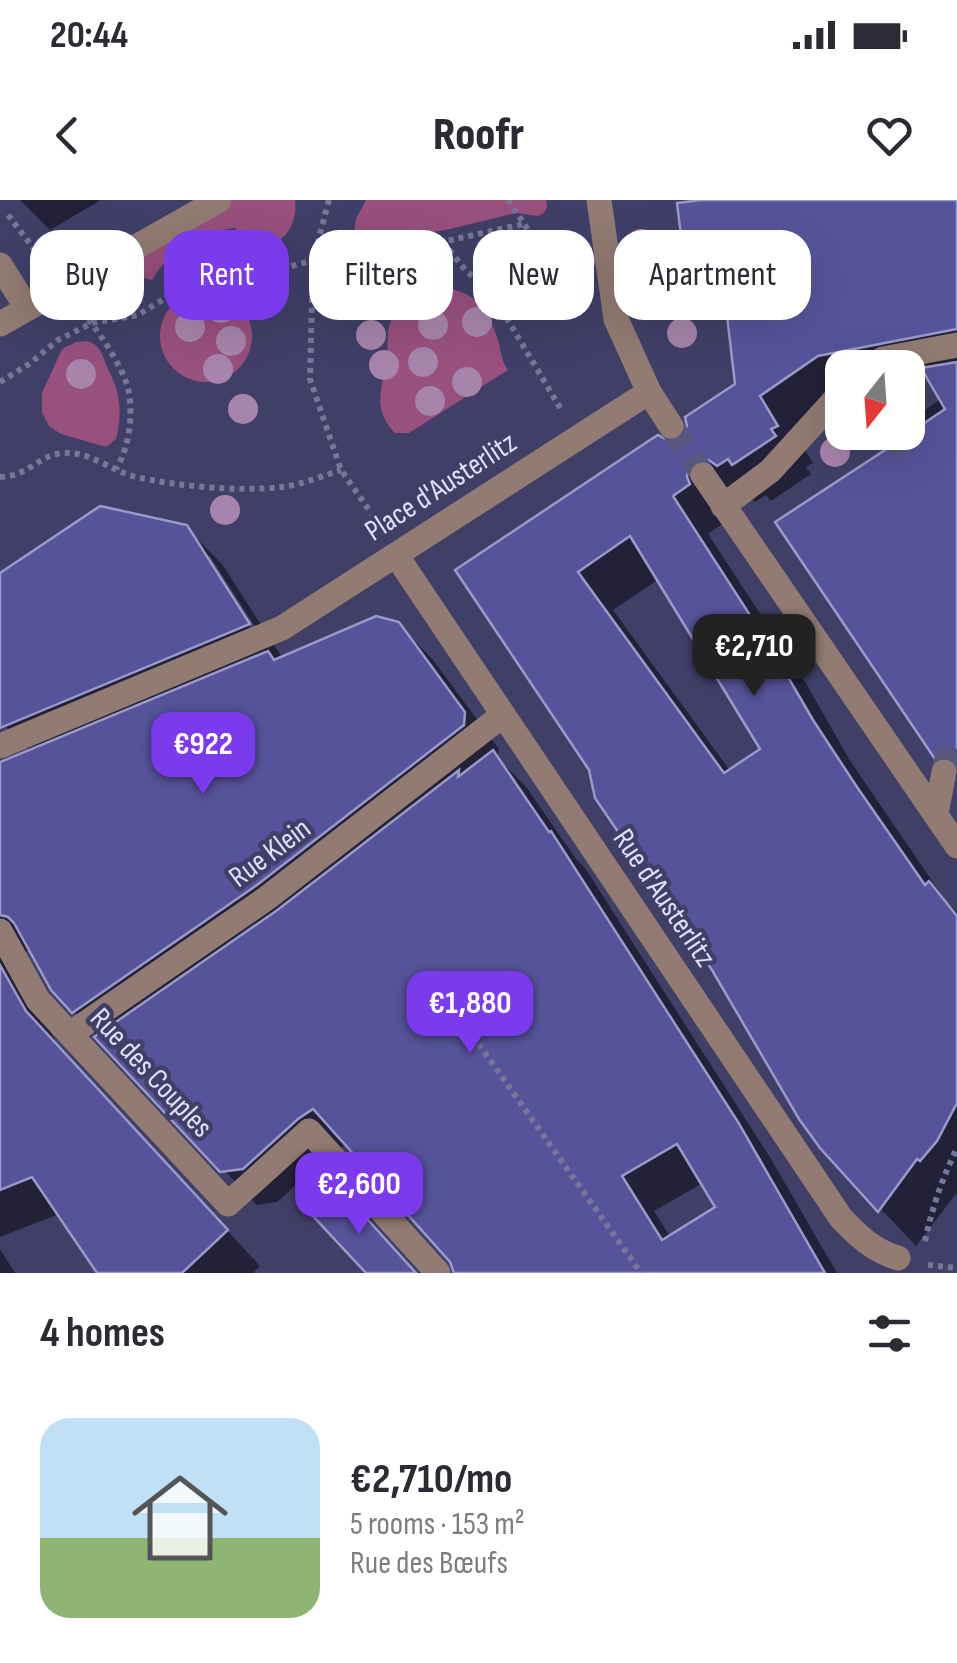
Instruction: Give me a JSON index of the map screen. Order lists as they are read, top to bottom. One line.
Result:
{"streets":{"street":["Place d'Austerlitz","Rue Klein","Rue d'Austerlitz","Rue des Couples"]},"crossings":[["Place d'Austerlitz","Rue d'Austerlitz"],["Rue Klein","Rue d'Austerlitz"],["Rue Klein","Rue des Couples"]],"north":"bottom","page":{"status":"20:44","header":"Roofr","chip":["Buy","Rent","Filters","New","Apartment"],"price":["€2,710","€922","€1,880","€2,600"],"heading":"4 homes","list":[{"name":"€2,710/mo","note":"5 rooms · 153 m² · Rue des Bœufs"}]}}
